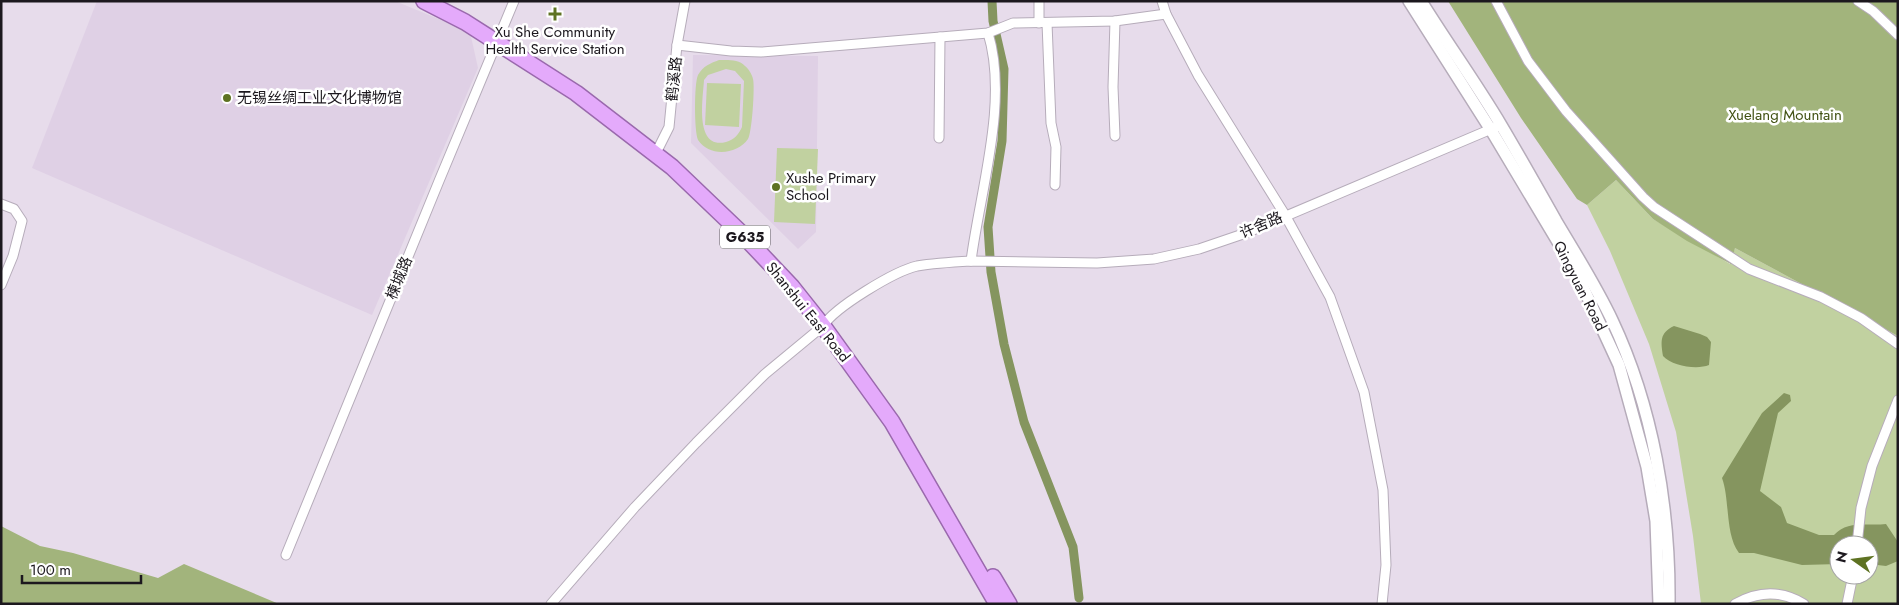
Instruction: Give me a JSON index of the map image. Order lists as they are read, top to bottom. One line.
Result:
{"streets":{"highway":["G635","Shanshui East Road"],"street":["鹤溪路","许舍路","楝城路","Qingyuan Road"]},"crossings":[["鹤溪路","Shanshui East Road"],["许舍路","Qingyuan Road"],["许舍路","Shanshui East Road"],["楝城路","Shanshui East Road"]],"parks":["Xuelang Mountain"],"places":{"health":["Xu She Community Health Service Station"],"other":["无锡丝绸工业文化博物馆","Xushe Primary School"]},"scale_bar":"100 m","north":"left"}
